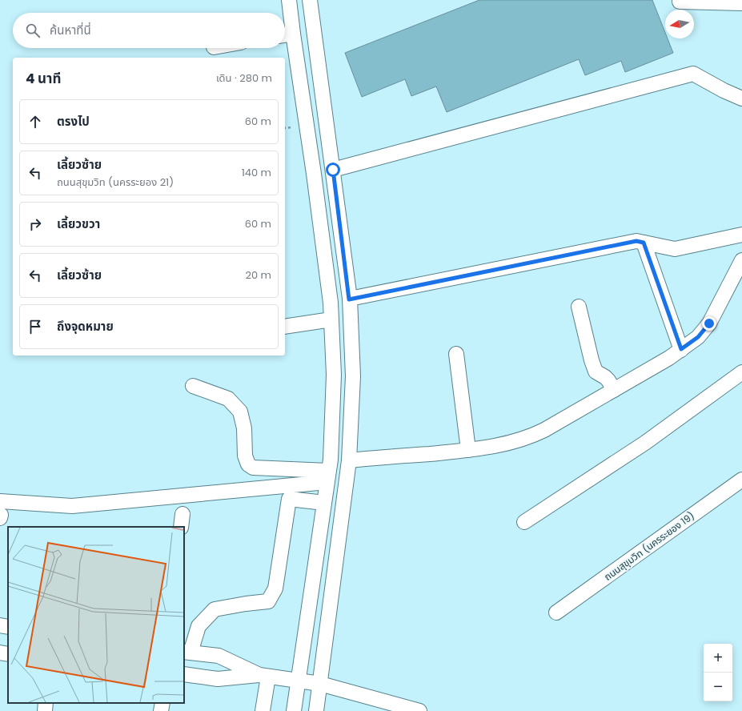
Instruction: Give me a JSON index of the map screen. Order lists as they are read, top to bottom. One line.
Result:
{"streets":{"street":["ถนนสุขุมวิท (นครระยอง 19)"]},"north":"left","page":{"search":"ค้นหาที่นี่","heading":["4 นาที","เดิน · 280 m"],"list":[["ตรงไป","60 m"],["เลี้ยวซ้าย","ถนนสุขุมวิท (นครระยอง 21)","140 m"],["เลี้ยวขวา","60 m"],["เลี้ยวซ้าย","20 m"],"ถึงจุดหมาย"],"map_buttons":["+","−"]}}
